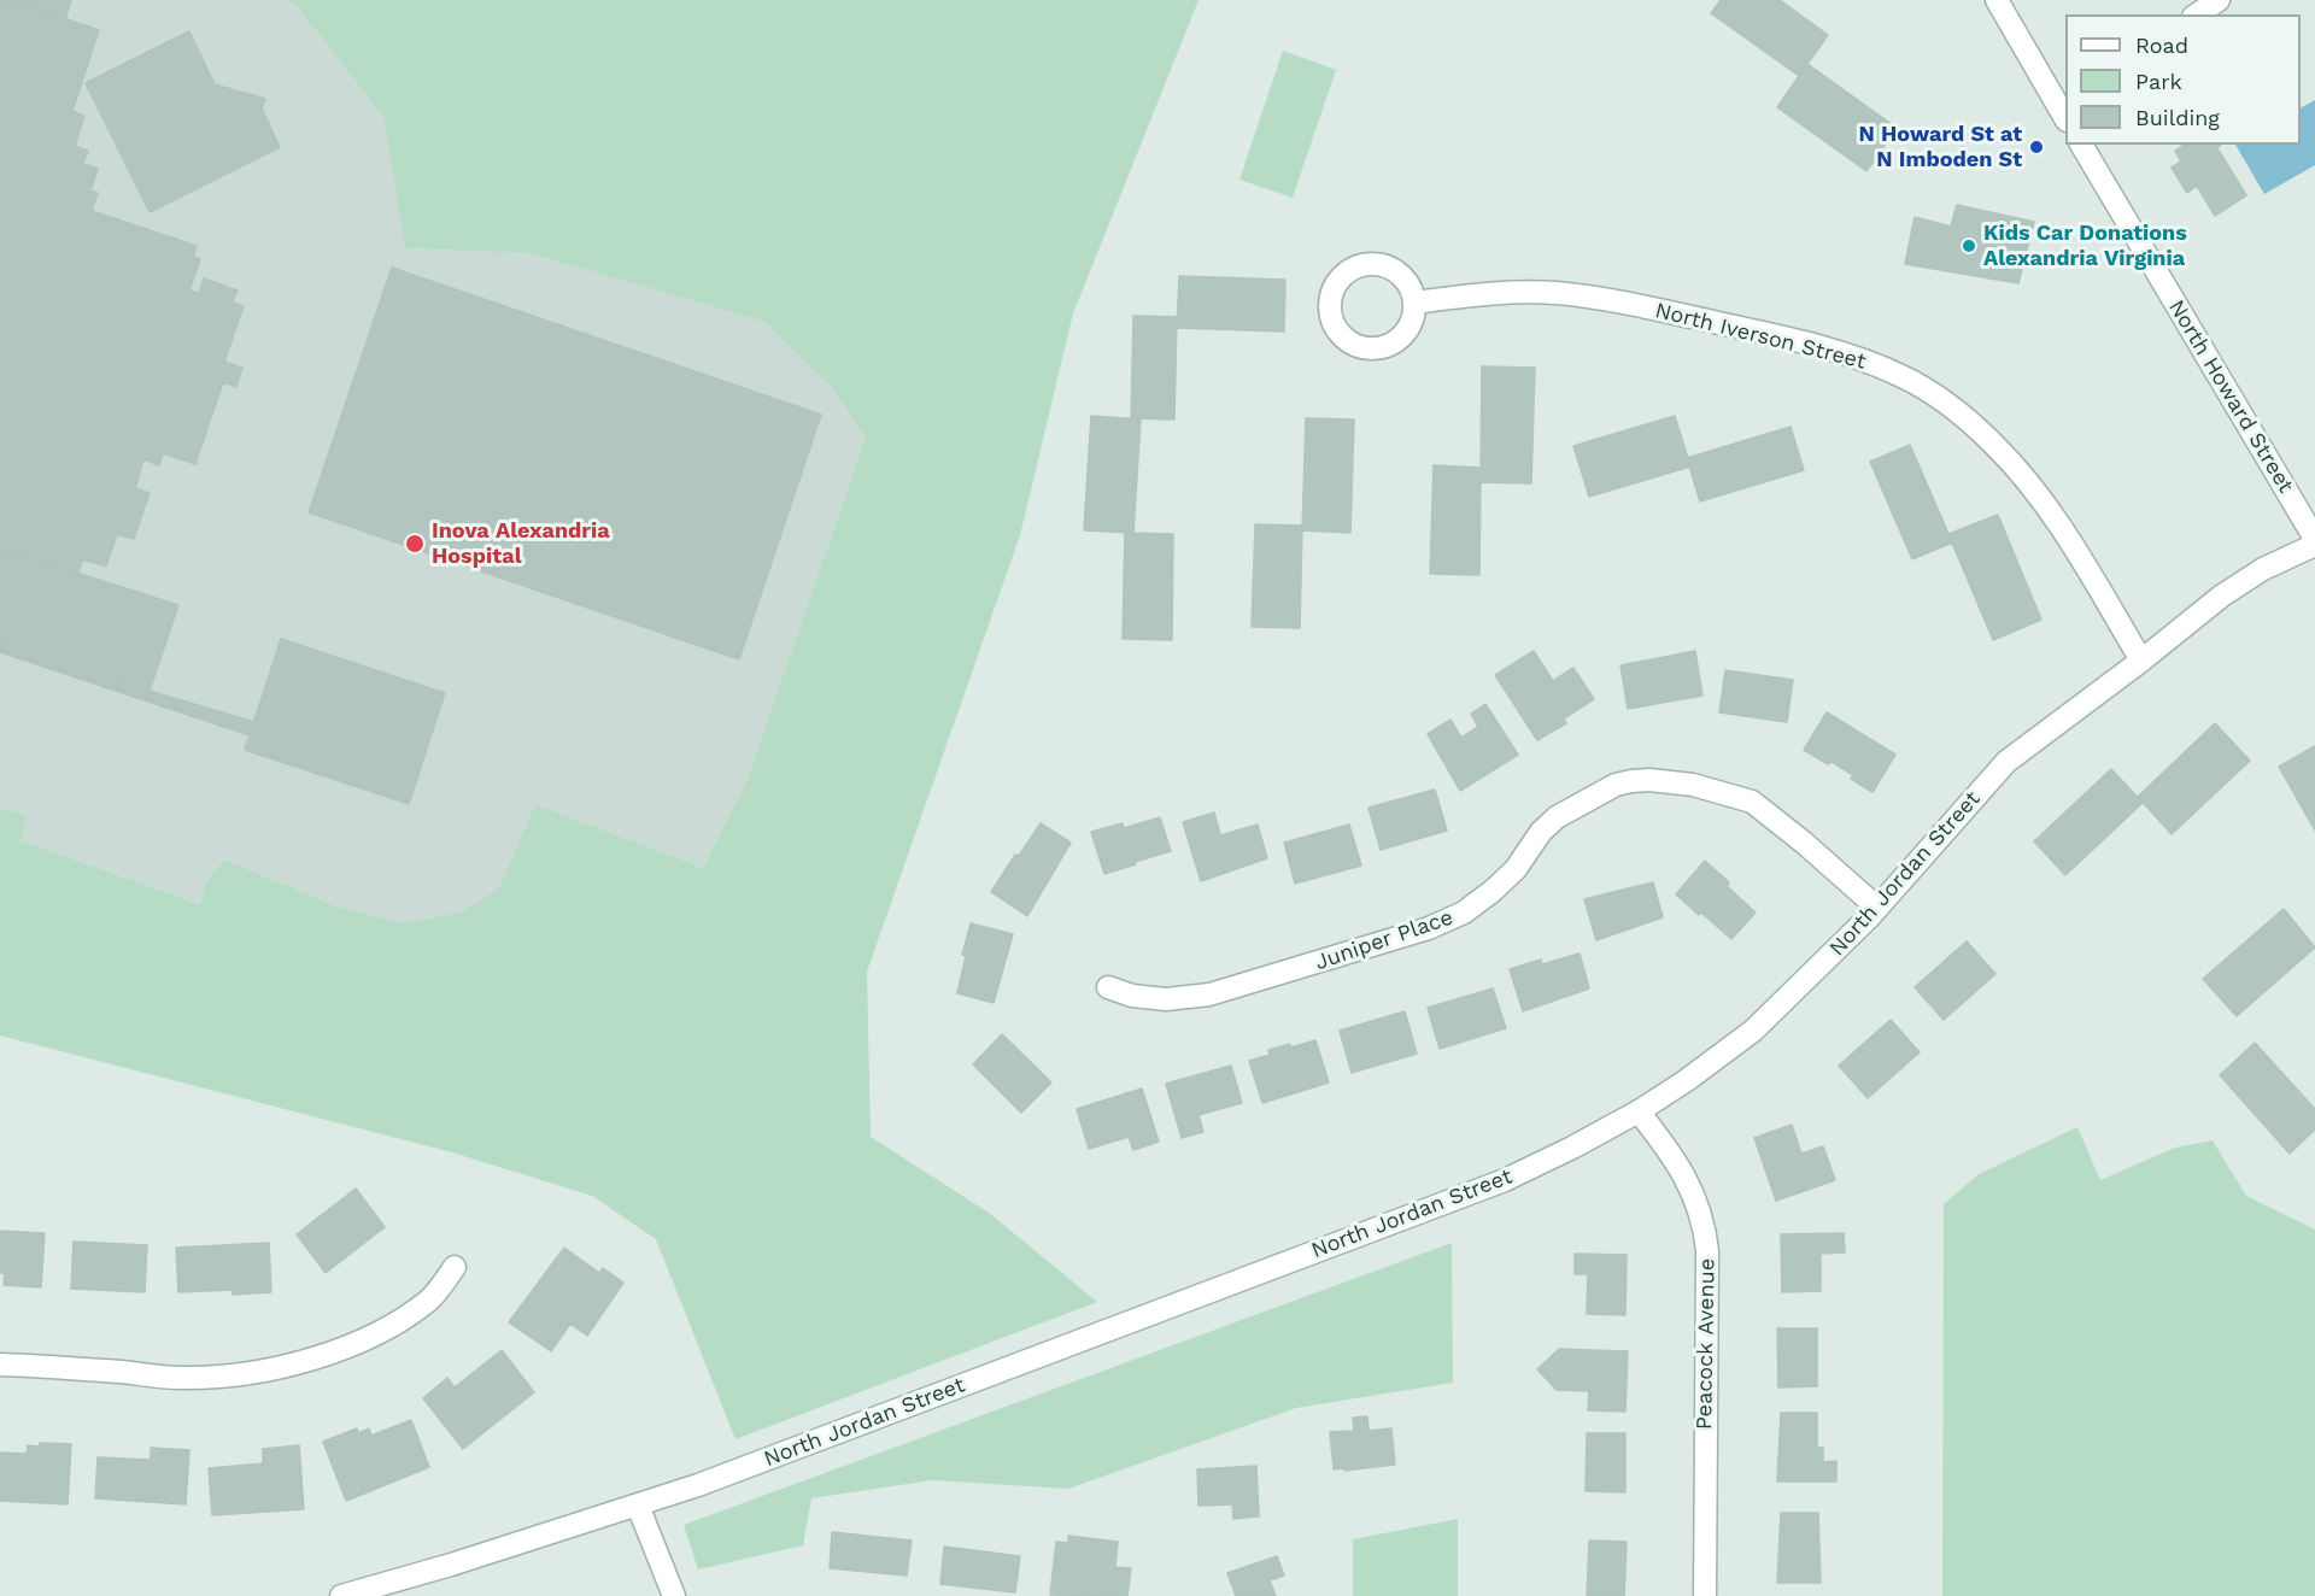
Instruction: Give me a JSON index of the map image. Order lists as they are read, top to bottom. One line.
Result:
{"streets":{"street":["North Iverson Street","North Howard Street","North Jordan Street","Juniper Place","Peacock Avenue"]},"crossings":[["North Iverson Street","North Jordan Street"],["North Jordan Street","Juniper Place"],["North Jordan Street","Peacock Avenue"]],"places":["N Howard St at N Imboden St","Kids Car Donations Alexandria Virginia","Inova Alexandria Hospital"],"legend":["Road","Park","Building"]}
